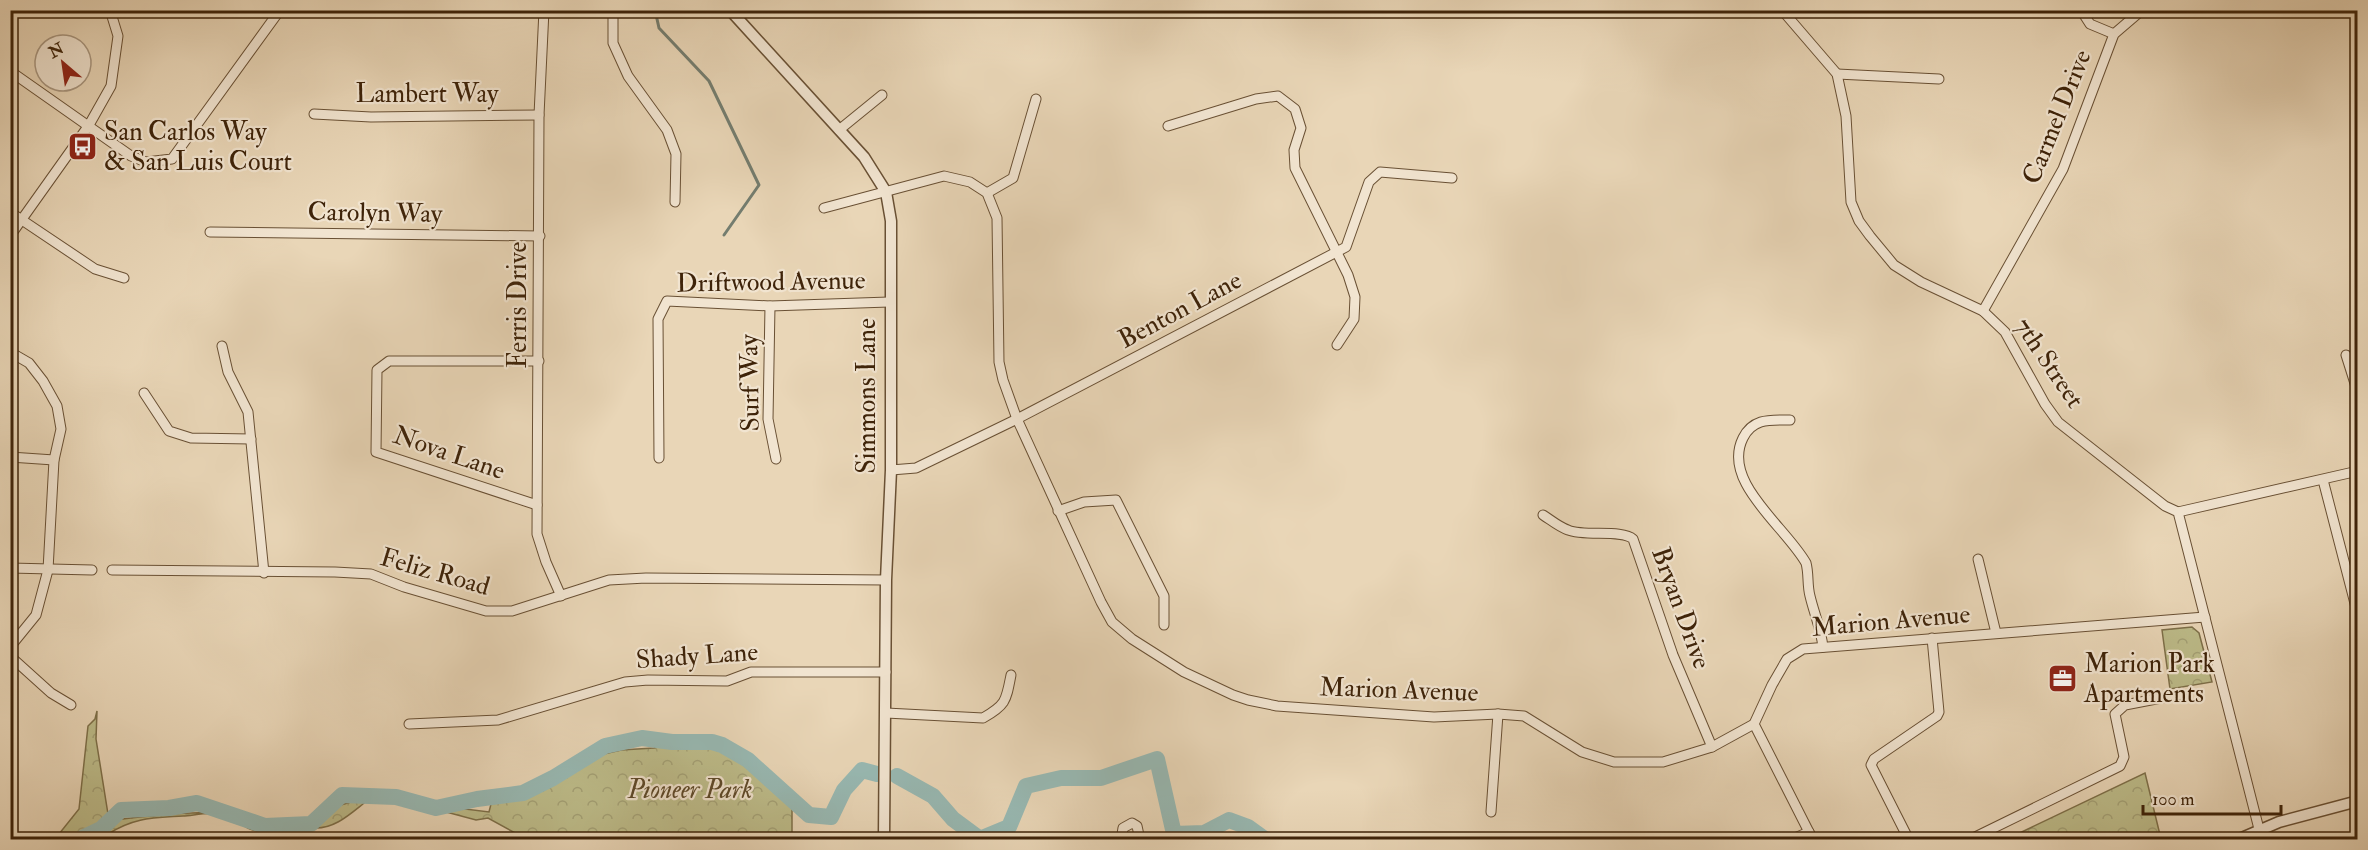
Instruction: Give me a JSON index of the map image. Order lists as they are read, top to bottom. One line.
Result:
{"streets":{"street":["Lambert Way","Carmel Drive","Carolyn Way","Driftwood Avenue","Ferris Drive","Benton Lane","7th Street","Surf Way","Simmons Lane","Nova Lane","Feliz Road","Bryan Drive","Marion Avenue","Shady Lane"]},"crossings":[["Lambert Way","Ferris Drive"],["Carmel Drive","7th Street"],["Carolyn Way","Ferris Drive"],["Driftwood Avenue","Surf Way"],["Driftwood Avenue","Simmons Lane"],["Ferris Drive","Nova Lane"],["Ferris Drive","Feliz Road"],["Benton Lane","Simmons Lane"],["Benton Lane","Marion Avenue"],["Simmons Lane","Feliz Road"],["Simmons Lane","Shady Lane"],["Bryan Drive","Marion Avenue"]],"parks":["Pioneer Park"],"places":{"bus stop":["San Carlos Way & San Luis Court"],"office":["Marion Park Apartments"]},"scale_bar":"100 m","north":"top left"}
